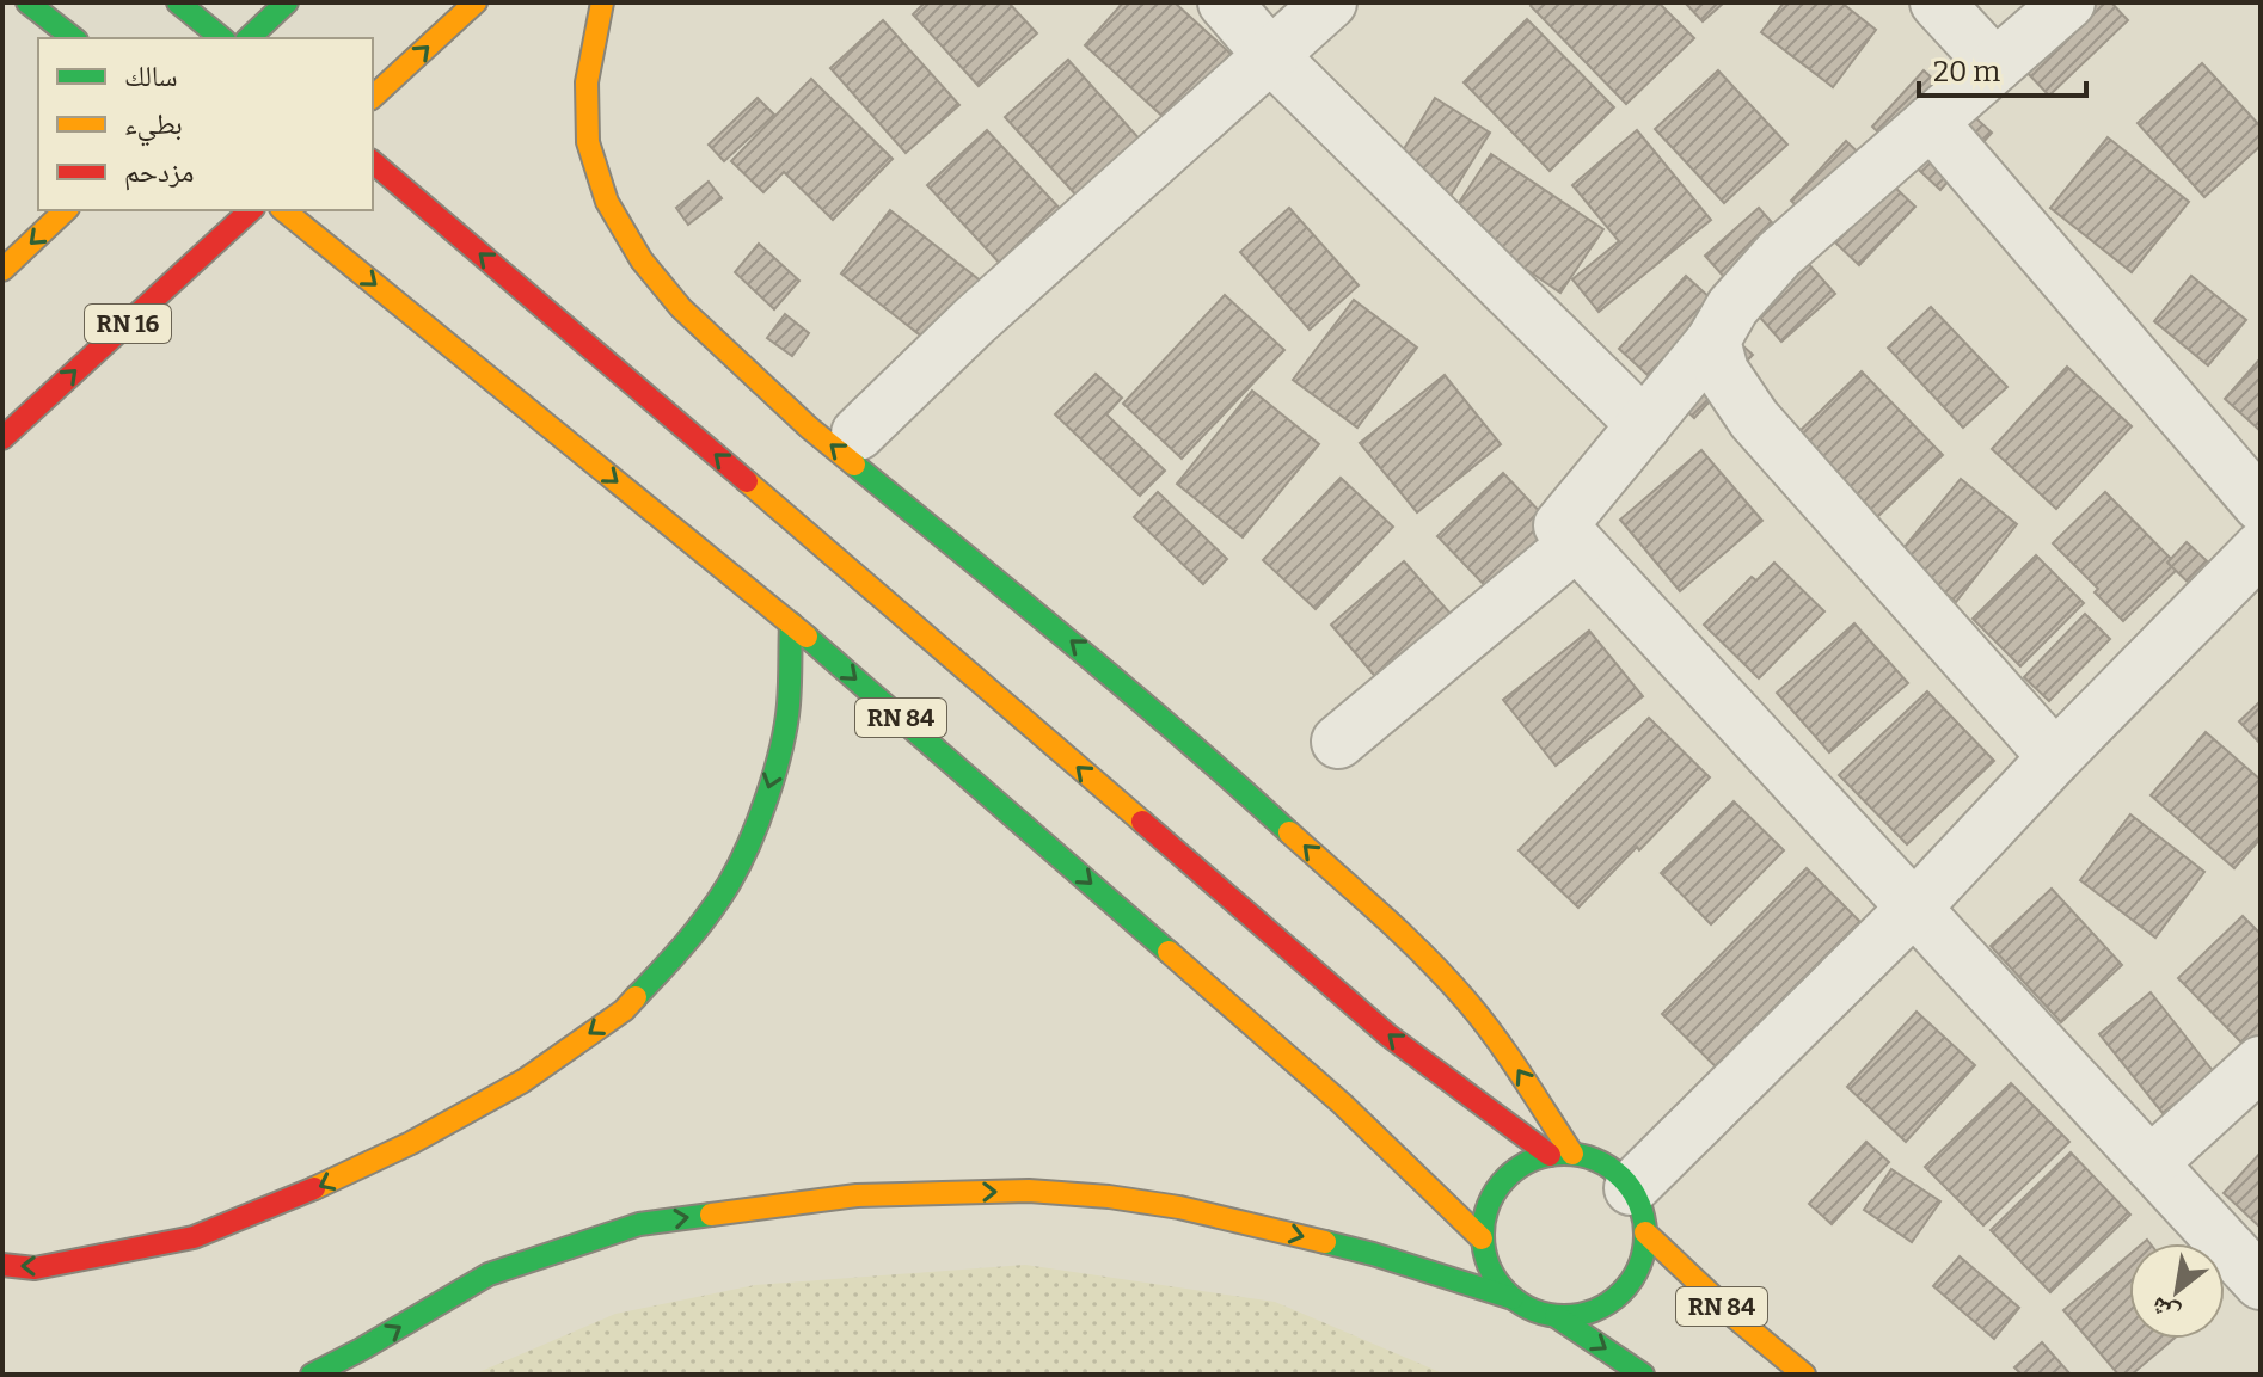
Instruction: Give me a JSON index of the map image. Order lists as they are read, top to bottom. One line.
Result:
{"streets":{"main road":["RN 16","RN 84"]},"legend":["سالك","بطيء","مزدحم"],"scale_bar":"20 m","north":"bottom left"}
